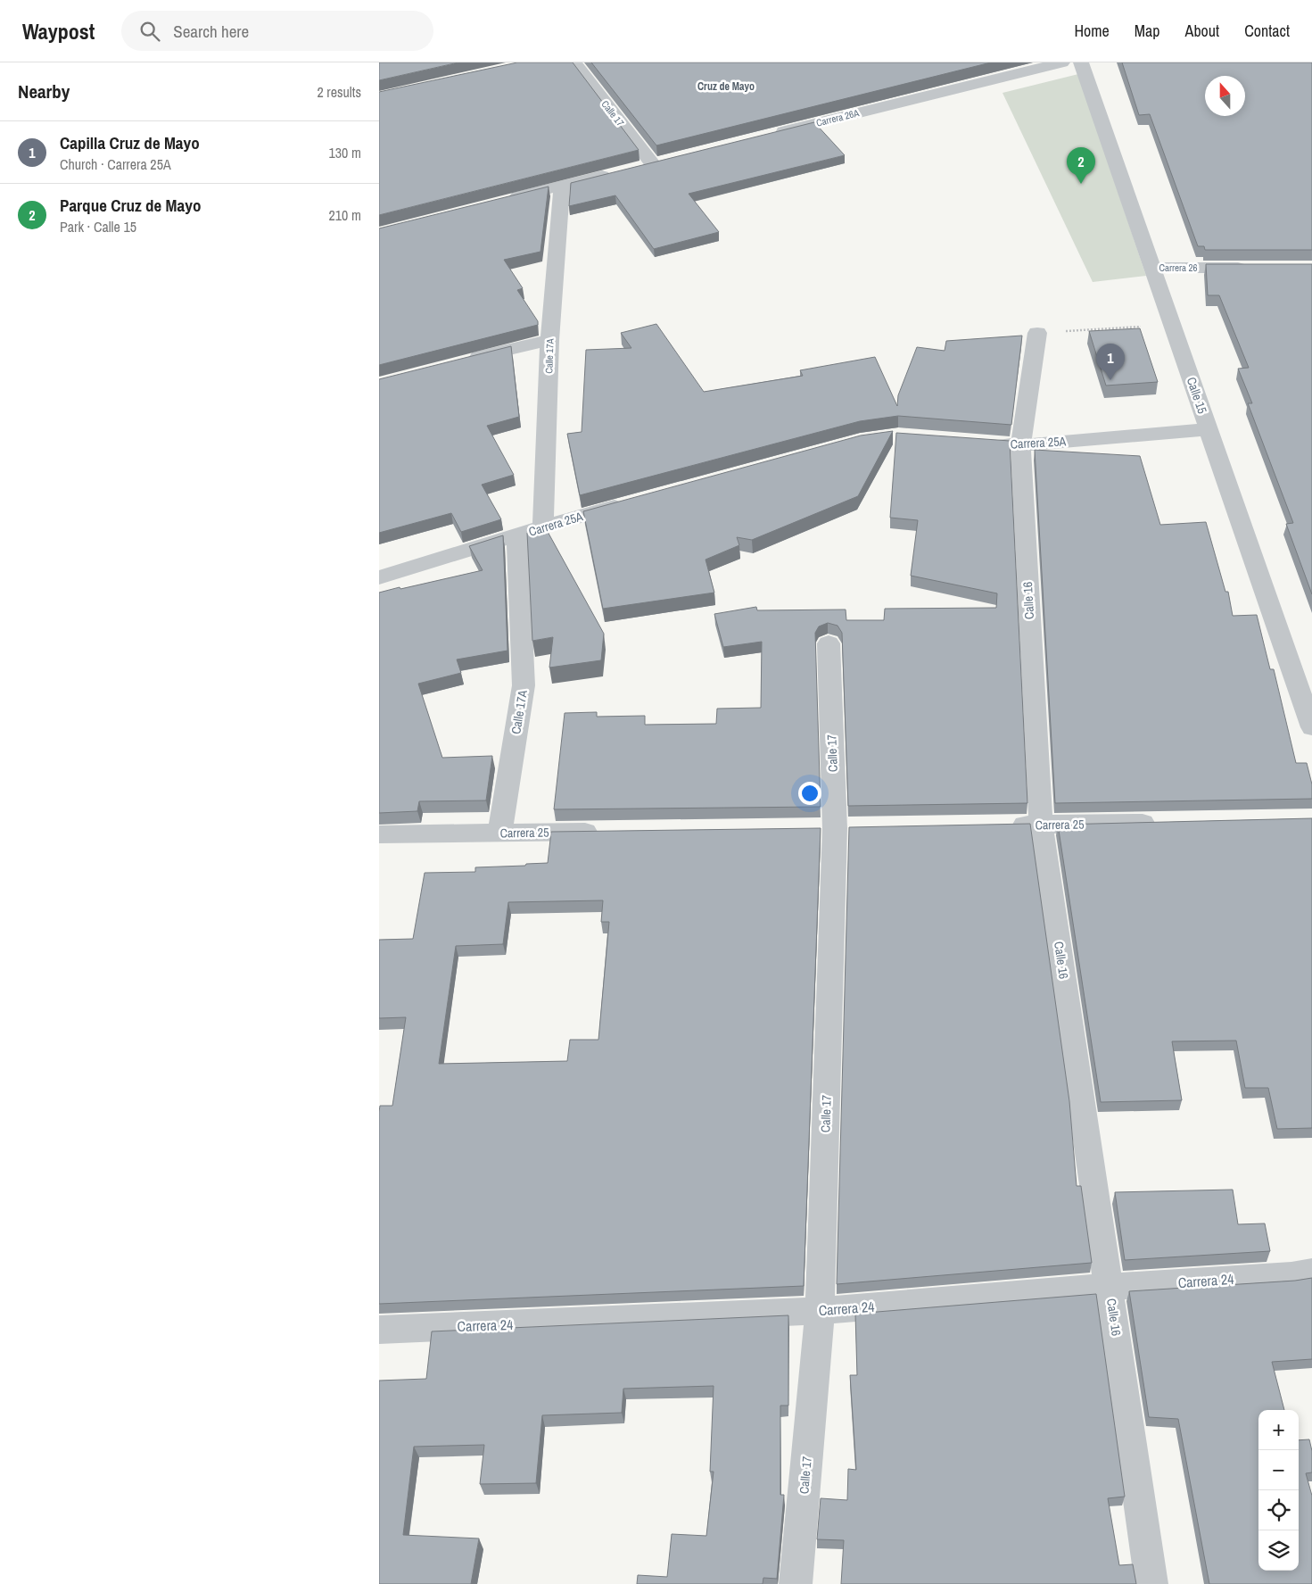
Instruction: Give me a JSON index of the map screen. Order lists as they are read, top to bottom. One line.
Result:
{"streets":{"street":["Calle 17","Carrera 26A","Carrera 26","Calle 17A","Calle 15","Carrera 25A","Calle 16","Carrera 25","Carrera 24"]},"crossings":[["Calle 17","Carrera 24"],["Carrera 26","Calle 15"],["Calle 17A","Carrera 25A"],["Calle 17A","Carrera 25"],["Calle 15","Carrera 25A"],["Carrera 25A","Calle 16"],["Calle 16","Carrera 25"],["Calle 16","Carrera 24"]],"districts":["Cruz de Mayo"],"north":"top","page":{"header":"Waypost","search":"Search here","nav":["Home","Map","About","Contact"],"heading":["Nearby","2 results"],"list":[{"mark":"1","name":"Capilla Cruz de Mayo","note":"Church · Carrera 25A","value":"130 m"},{"mark":"2","name":"Parque Cruz de Mayo","note":"Park · Calle 15","value":"210 m"}],"pins":["2","1"],"map_buttons":["+","−"]}}
